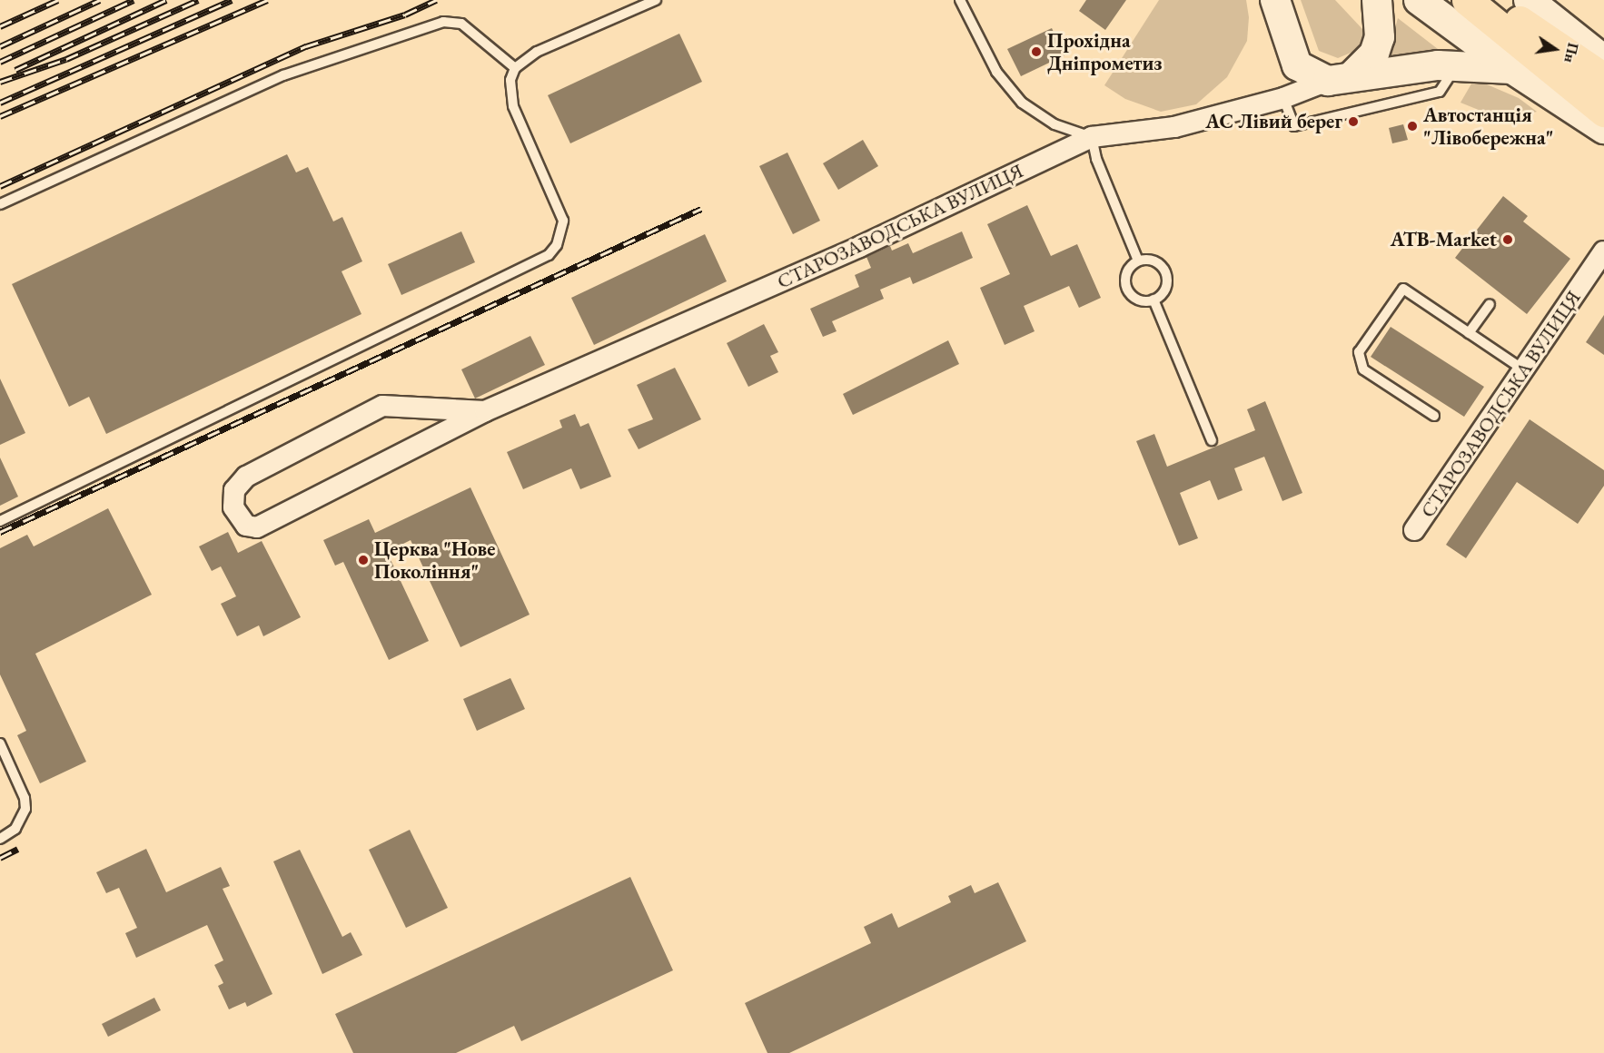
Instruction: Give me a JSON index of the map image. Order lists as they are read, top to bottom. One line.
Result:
{"streets":{"street":["СТАРОЗАВОДСЬКА ВУЛИЦЯ"]},"places":["Прохідна Дніпрометиз","АС Лівий берег","Автостанція \"Лівобережна\"","ATB-Market","Церква \"Нове Покоління\""],"north":"right"}
